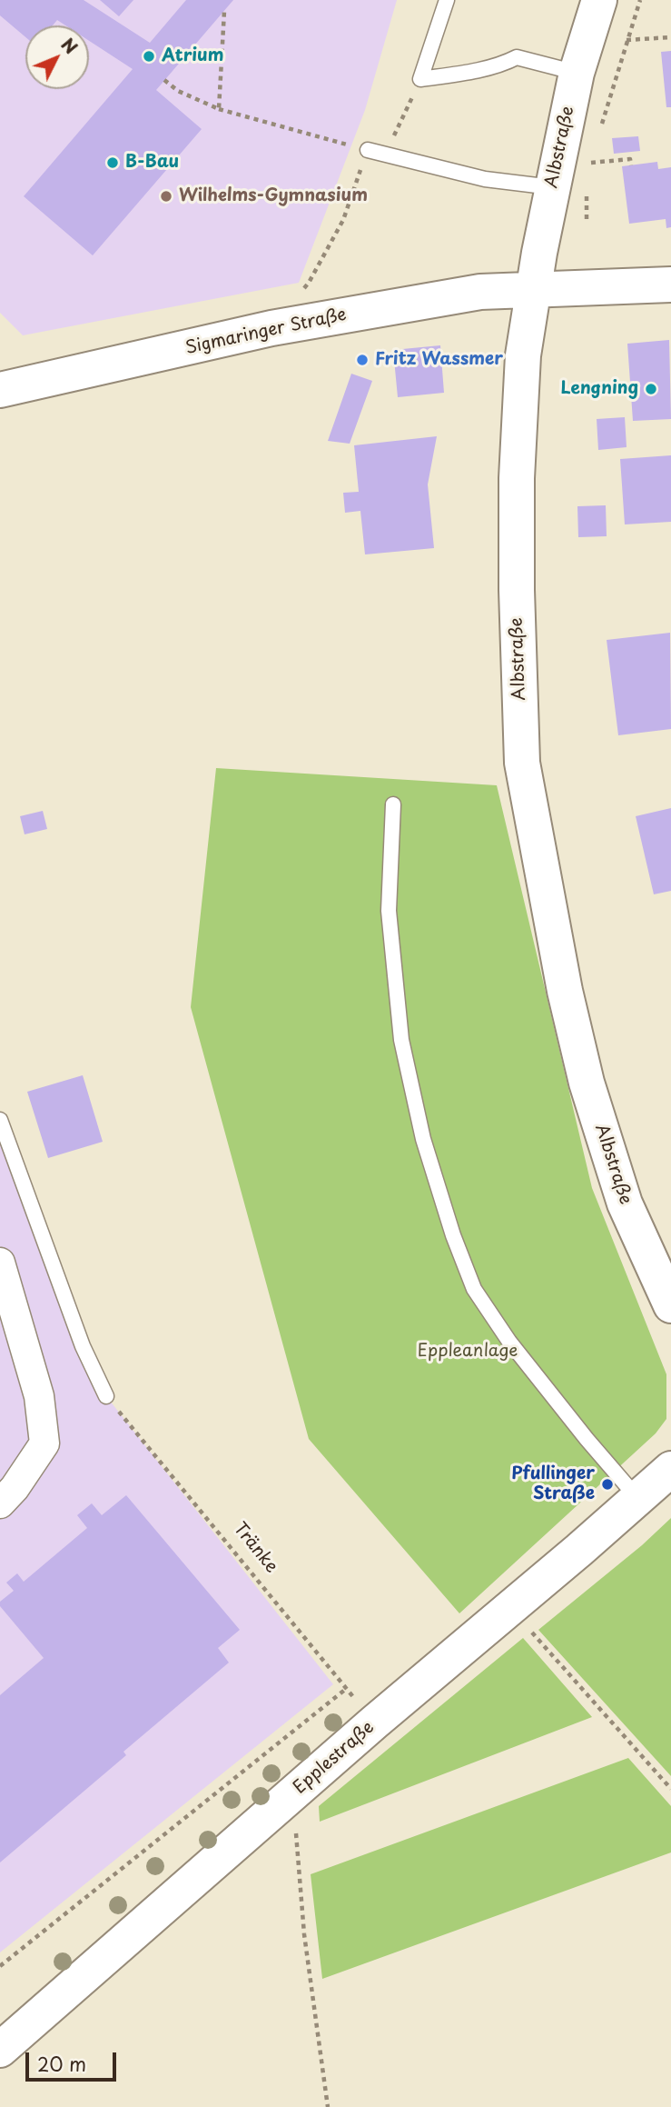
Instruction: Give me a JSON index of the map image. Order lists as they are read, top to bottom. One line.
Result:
{"streets":{"street":["Albstraße","Sigmaringer Straße","Epplestraße"],"path":["Tränke"]},"crossings":[["Albstraße","Sigmaringer Straße"],["Tränke","Epplestraße"]],"parks":["Eppleanlage"],"places":["Atrium","B-Bau","Wilhelms-Gymnasium","Fritz Wassmer","Lengning","Pfullinger Straße"],"scale_bar":"20 m","north":"top right"}
